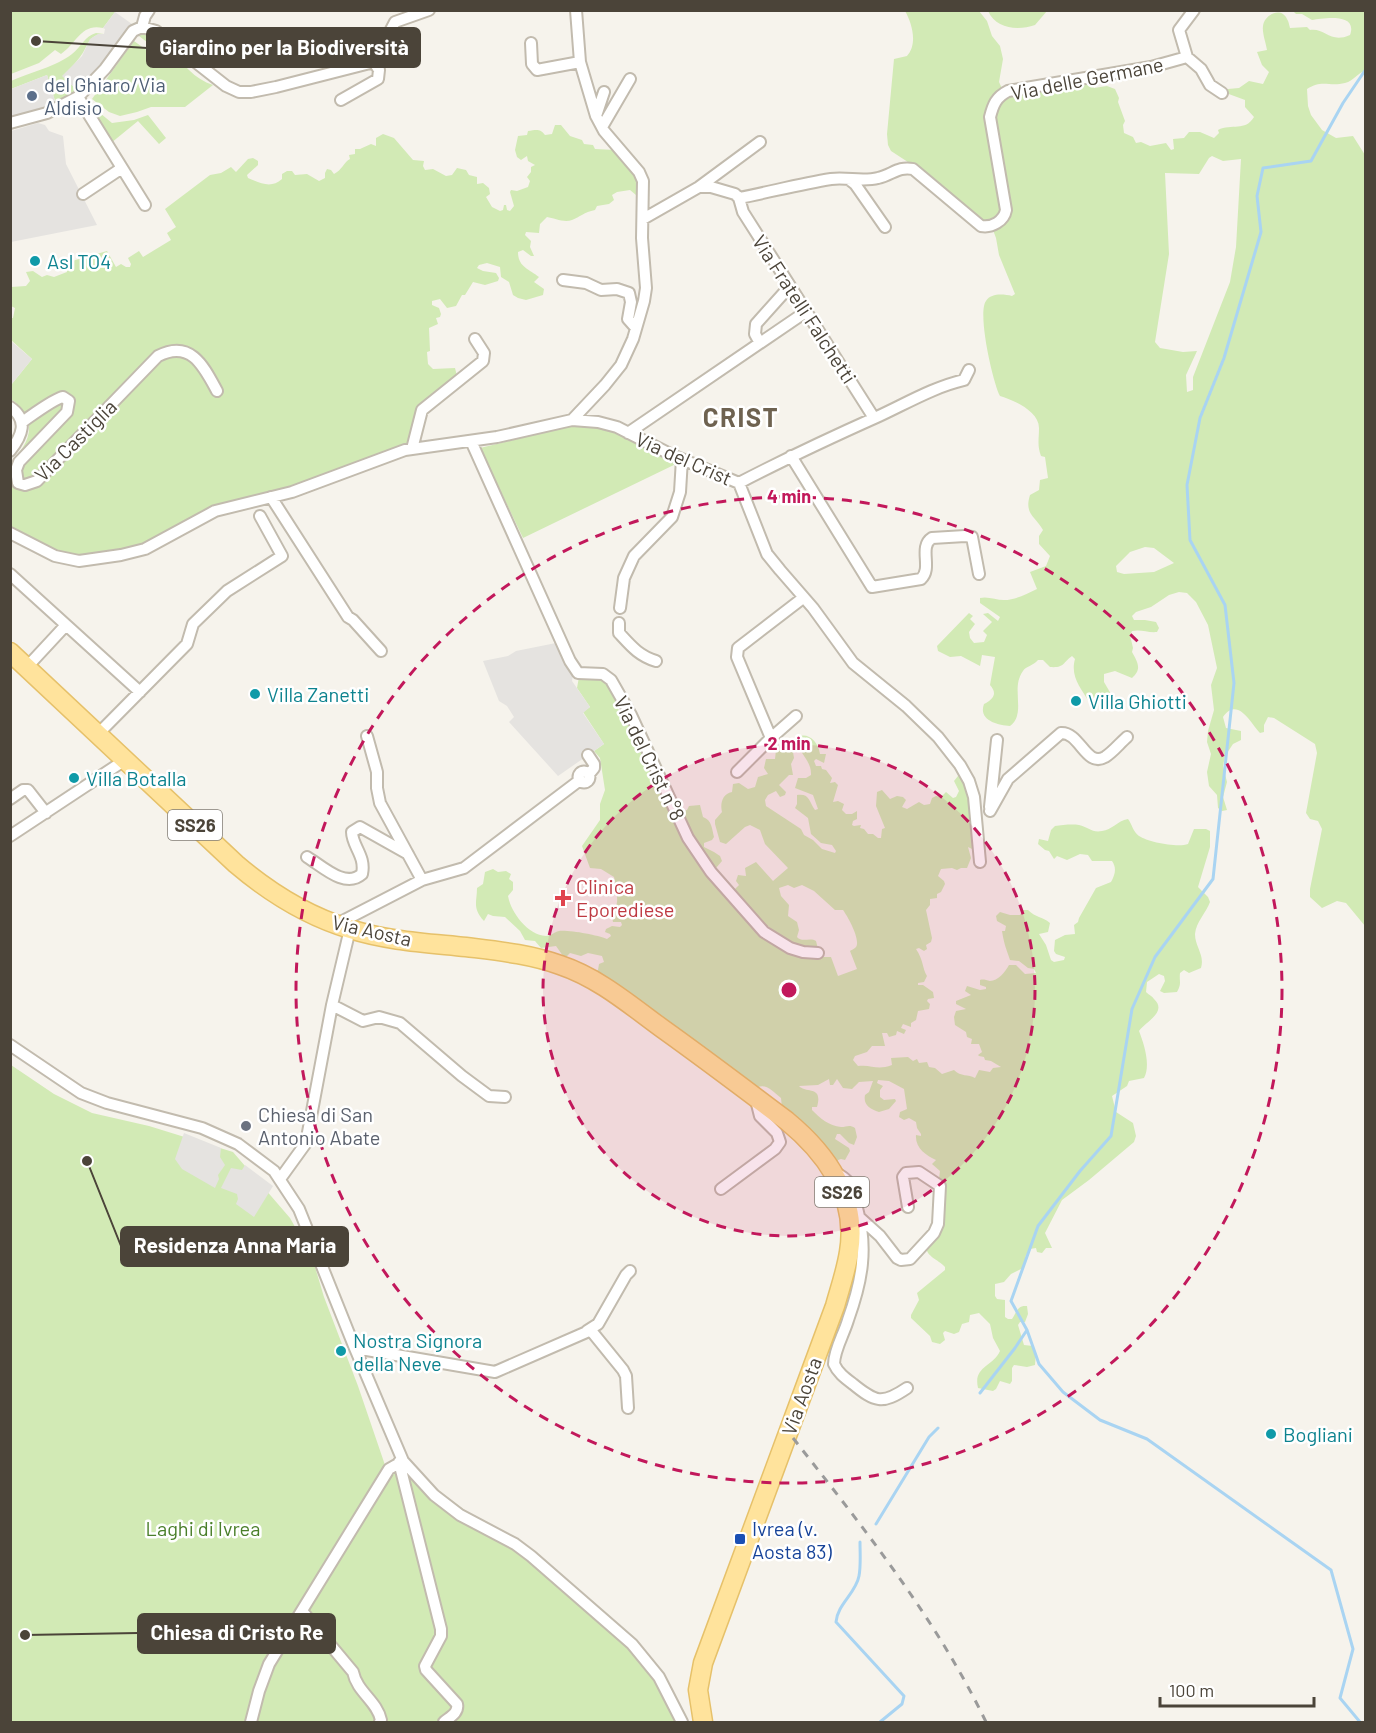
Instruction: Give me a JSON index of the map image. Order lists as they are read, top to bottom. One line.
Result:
{"streets":{"main road":["SS26","Via Aosta"],"street":["Via delle Germane","Via Fratelli Falchetti","Via Castiglia","Via del Crist","Via del Crist n°8"]},"crossings":[["Via delle Germane","Via Fratelli Falchetti"],["Via Fratelli Falchetti","Via del Crist"],["Via del Crist","Via del Crist n°8"]],"districts":["CRIST"],"parks":["Laghi di Ivrea"],"places":{"other":["Giardino per la Biodiversità","del Ghiaro/Via Aldisio","Asl TO4","Villa Zanetti","Villa Ghiotti","Villa Botalla","Chiesa di San Antonio Abate","Residenza Anna Maria","Nostra Signora della Neve","Bogliani","Chiesa di Cristo Re"],"health":["Clinica Eporediese"],"transit":["Ivrea (v. Aosta 83)"]},"scale_bar":"100 m","rings":["4 min","2 min"]}
